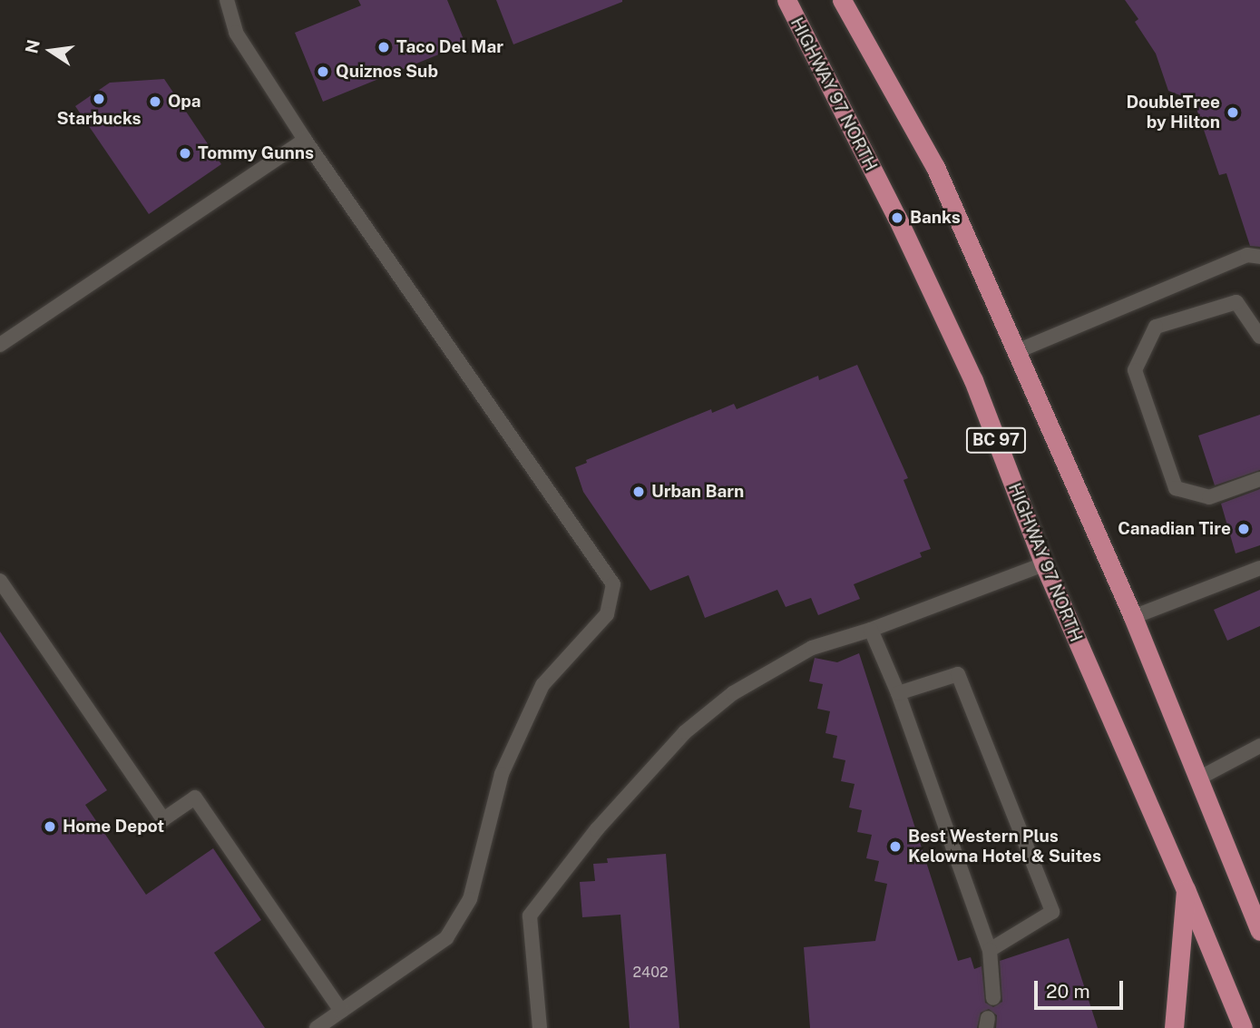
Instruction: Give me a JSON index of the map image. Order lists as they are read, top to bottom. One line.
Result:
{"streets":{"highway":["HIGHWAY 97 NORTH","BC 97"]},"places":["Taco Del Mar","Quiznos Sub","Starbucks","Opa","DoubleTree by Hilton","Tommy Gunns","Banks","Urban Barn","Canadian Tire","Home Depot","Best Western Plus Kelowna Hotel & Suites"],"house_numbers":["2402"],"scale_bar":"20 m","north":"left"}
